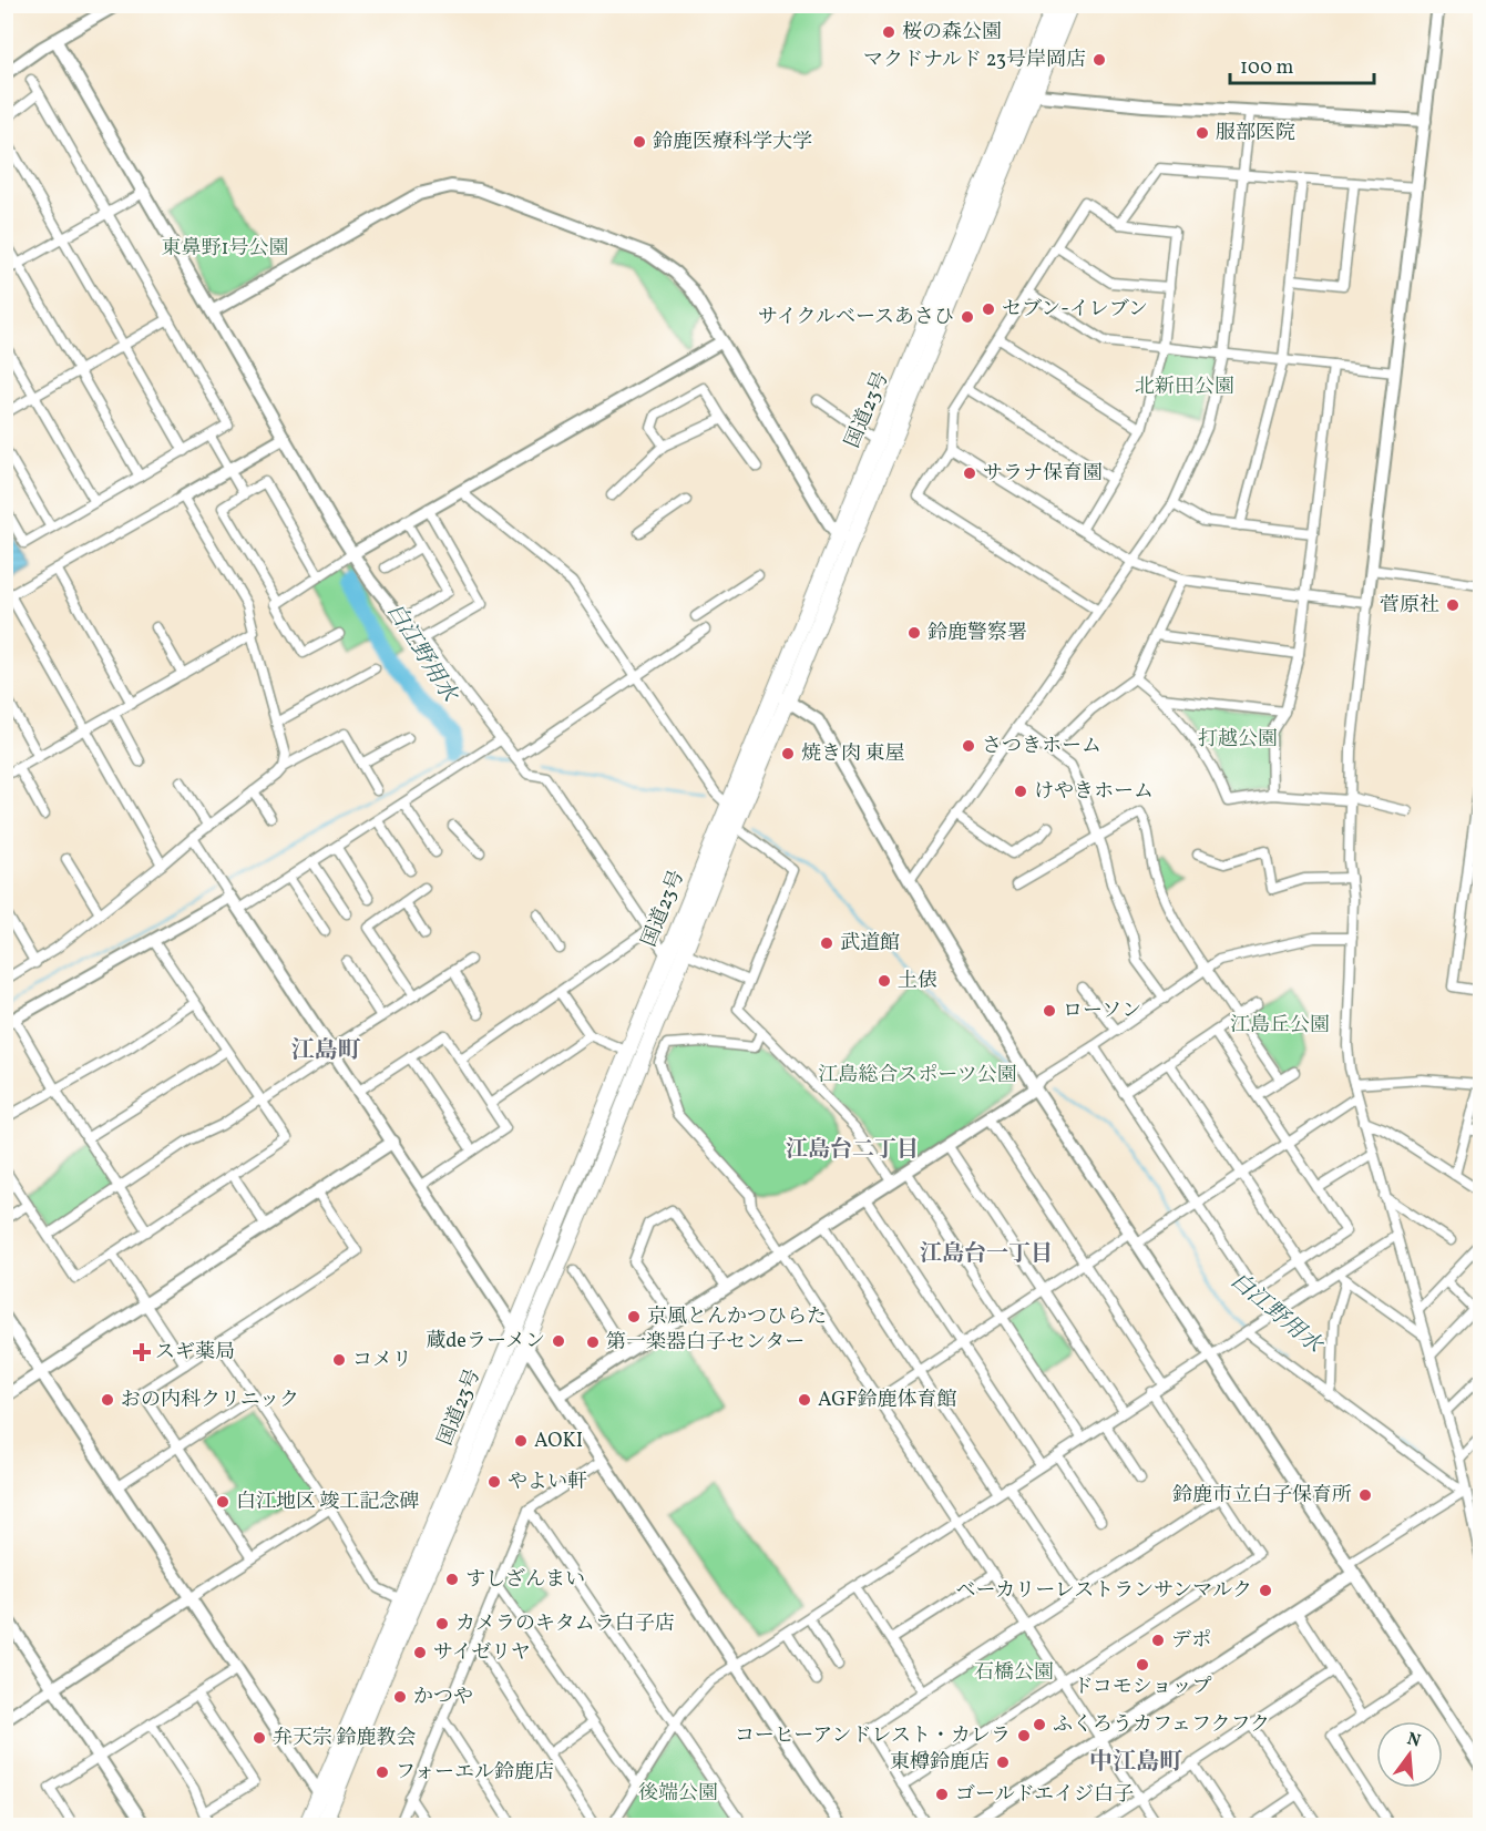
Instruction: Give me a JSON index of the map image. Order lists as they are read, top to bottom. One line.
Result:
{"streets":{"highway":["国道23号"]},"districts":["江島町","江島台二丁目","江島台一丁目","中江島町"],"water":["白江野用水"],"parks":["東鼻野1号公園","北新田公園","打越公園","江島丘公園","江島総合スポーツ公園","石橋公園","後端公園"],"places":{"other":["桜の森公園","マクドナルド 23号岸岡店","服部医院","鈴鹿医療科学大学","セブン-イレブン","サイクルベースあさひ","サラナ保育園","菅原社","鈴鹿警察署","さつきホーム","焼き肉 東屋","けやきホーム","武道館","土俵","ローソン","京風とんかつひらた","蔵deラーメン","第一楽器白子センター","コメリ","おの内科クリニック","AGF鈴鹿体育館","AOKI","やよい軒","鈴鹿市立白子保育所","白江地区 竣工記念碑","すしざんまい","ベーカリーレストランサンマルク","カメラのキタムラ白子店","デポ","サイゼリヤ","ドコモショップ","かつや","ふくろうカフェフクフク","コーヒーアンドレスト・カレラ","弁天宗 鈴鹿教会","東樽鈴鹿店","フォーエル鈴鹿店","ゴールドエイジ白子"],"health":["スギ薬局"]},"scale_bar":"100 m","north":"top"}
